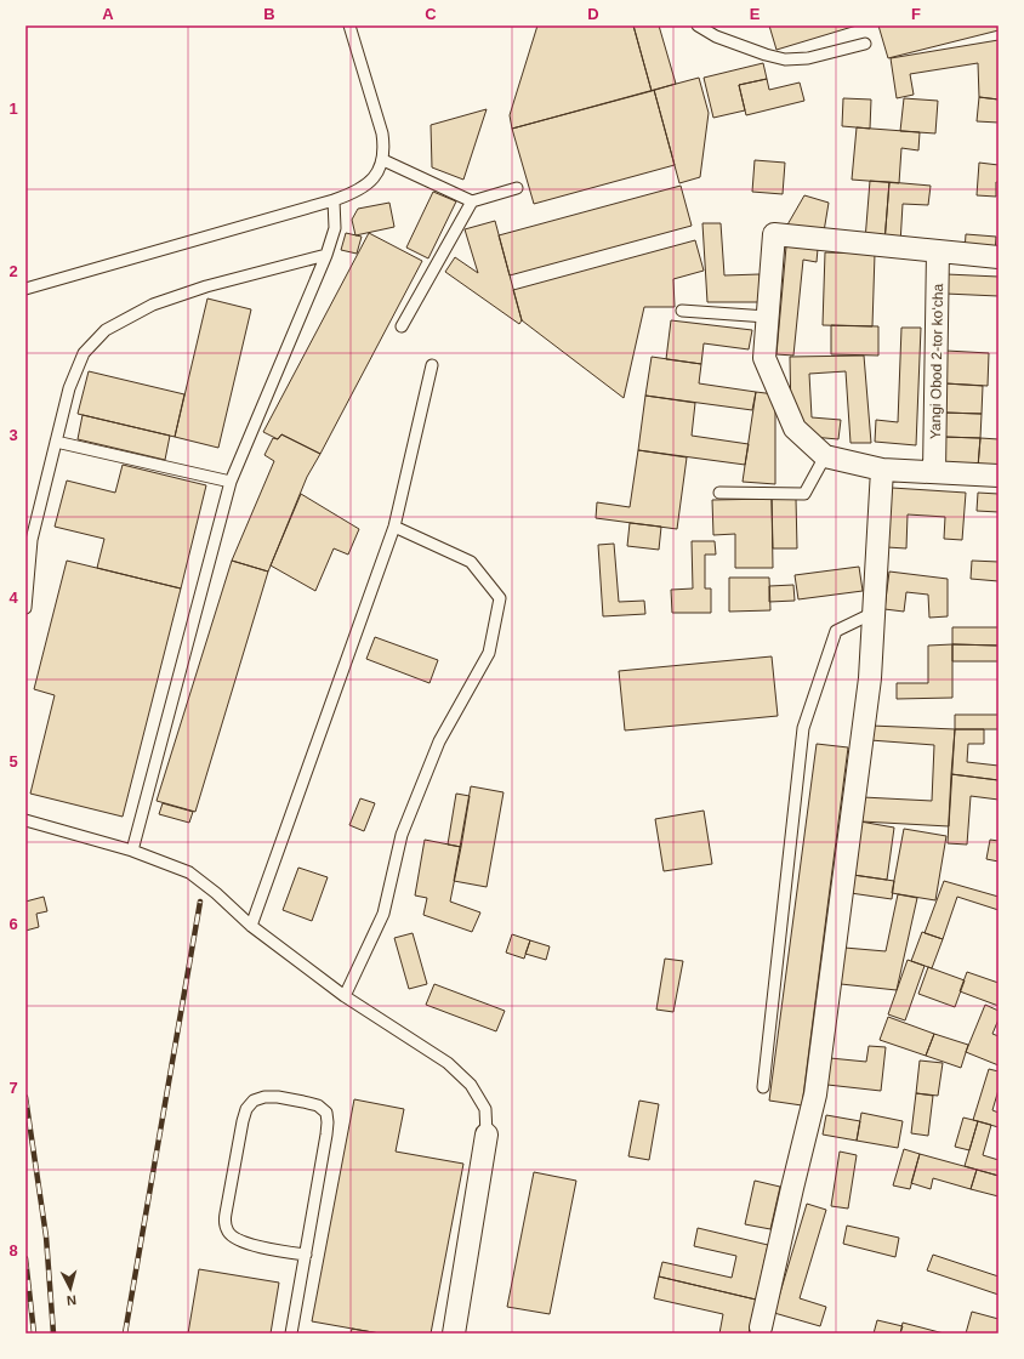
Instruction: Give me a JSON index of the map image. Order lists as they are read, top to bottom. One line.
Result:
{"streets":{"street":["Yangi Obod 2-tor koʻcha"]},"north":"bottom","grid":{"columns":["A","B","C","D","E","F"],"rows":["1","2","3","4","5","6","7","8"]}}
